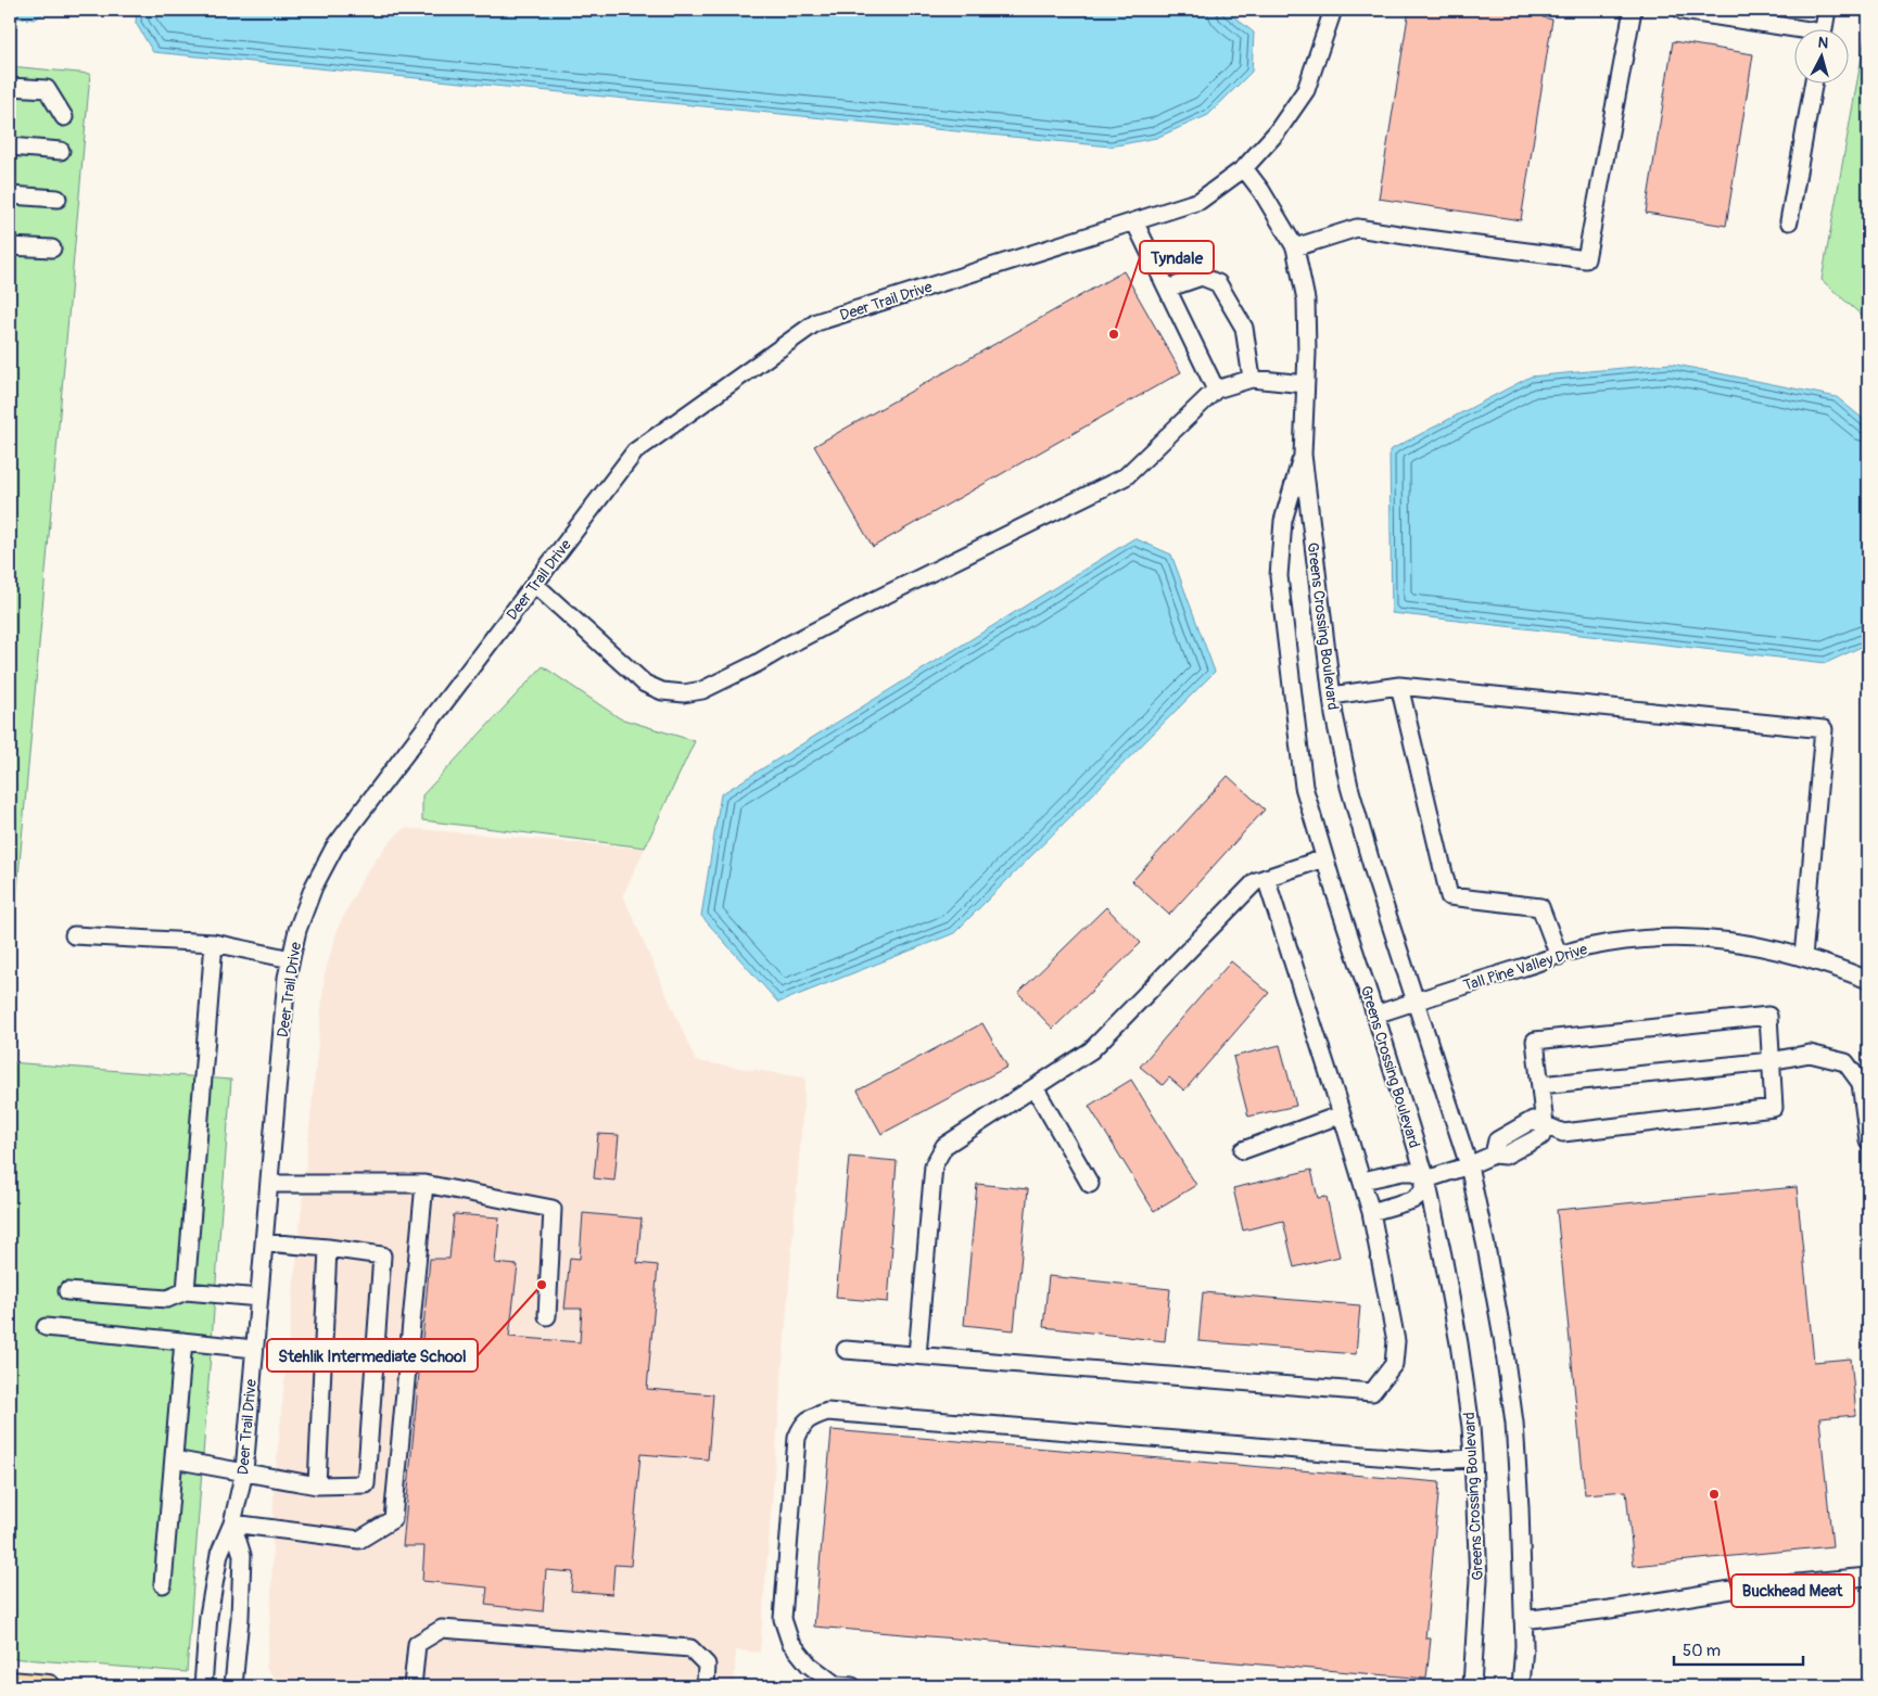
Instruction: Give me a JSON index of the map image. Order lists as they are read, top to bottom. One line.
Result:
{"streets":{"street":["Deer Trail Drive","Greens Crossing Boulevard","Tall Pine Valley Drive"]},"crossings":[["Deer Trail Drive","Greens Crossing Boulevard"],["Greens Crossing Boulevard","Tall Pine Valley Drive"]],"places":["Tyndale","Stehlik Intermediate School","Buckhead Meat"],"scale_bar":"50 m","north":"top"}
